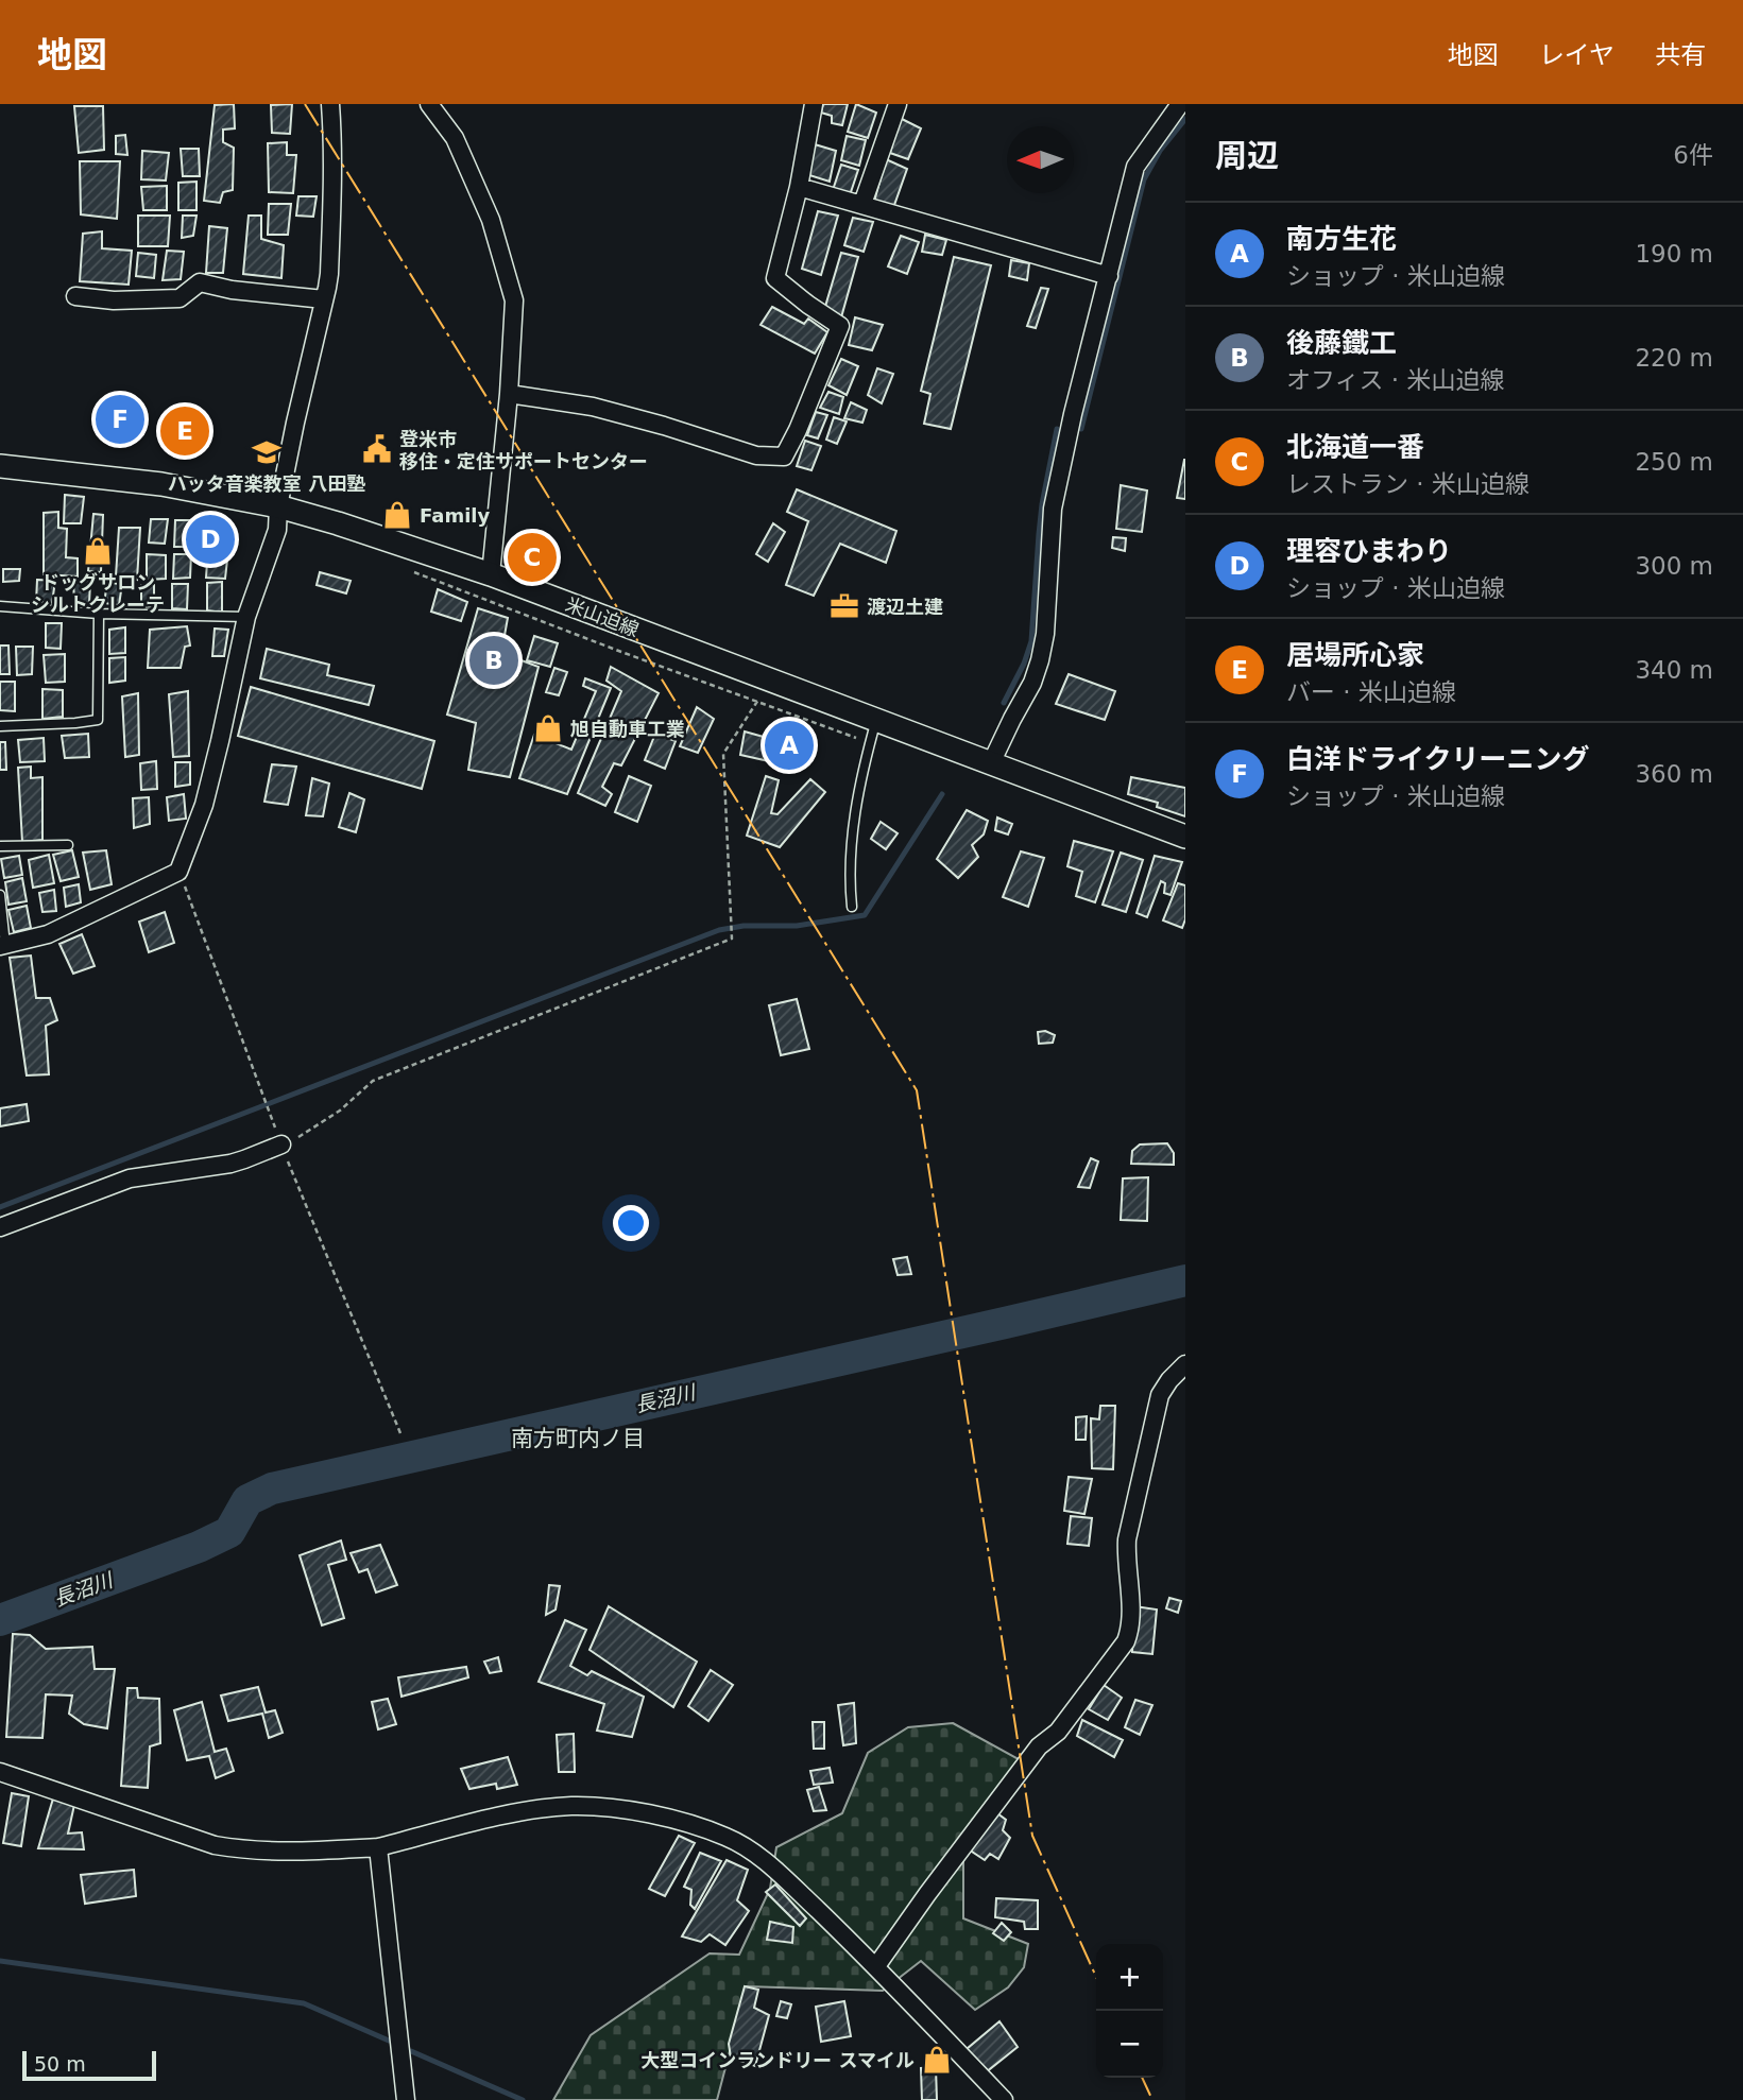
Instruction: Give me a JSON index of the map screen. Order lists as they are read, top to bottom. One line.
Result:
{"streets":{"main road":["米山迫線"]},"districts":["南方町内ノ目"],"water":["長沼川"],"places":{"public building":["登米市 移住・定住サポートセンター"],"school or university":["ハッタ音楽教室 八田塾"],"shop":["Family","ドッグサロン シルトクレーテ","旭自動車工業","大型コインランドリー スマイル"],"office":["渡辺土建"]},"scale_bar":"50 m","north":"left","page":{"header":"地図","nav":["地図","レイヤ","共有"],"heading":["周辺","6件"],"list":[{"mark":"A","name":"南方生花","note":"ショップ · 米山迫線","value":"190 m"},{"mark":"B","name":"後藤鐵工","note":"オフィス · 米山迫線","value":"220 m"},{"mark":"C","name":"北海道一番","note":"レストラン · 米山迫線","value":"250 m"},{"mark":"D","name":"理容ひまわり","note":"ショップ · 米山迫線","value":"300 m"},{"mark":"E","name":"居場所心家","note":"バー · 米山迫線","value":"340 m"},{"mark":"F","name":"白洋ドライクリーニング","note":"ショップ · 米山迫線","value":"360 m"}],"pins":["F","E","D","C","B","A"],"map_buttons":["+","−"],"scale":"50 m"}}
